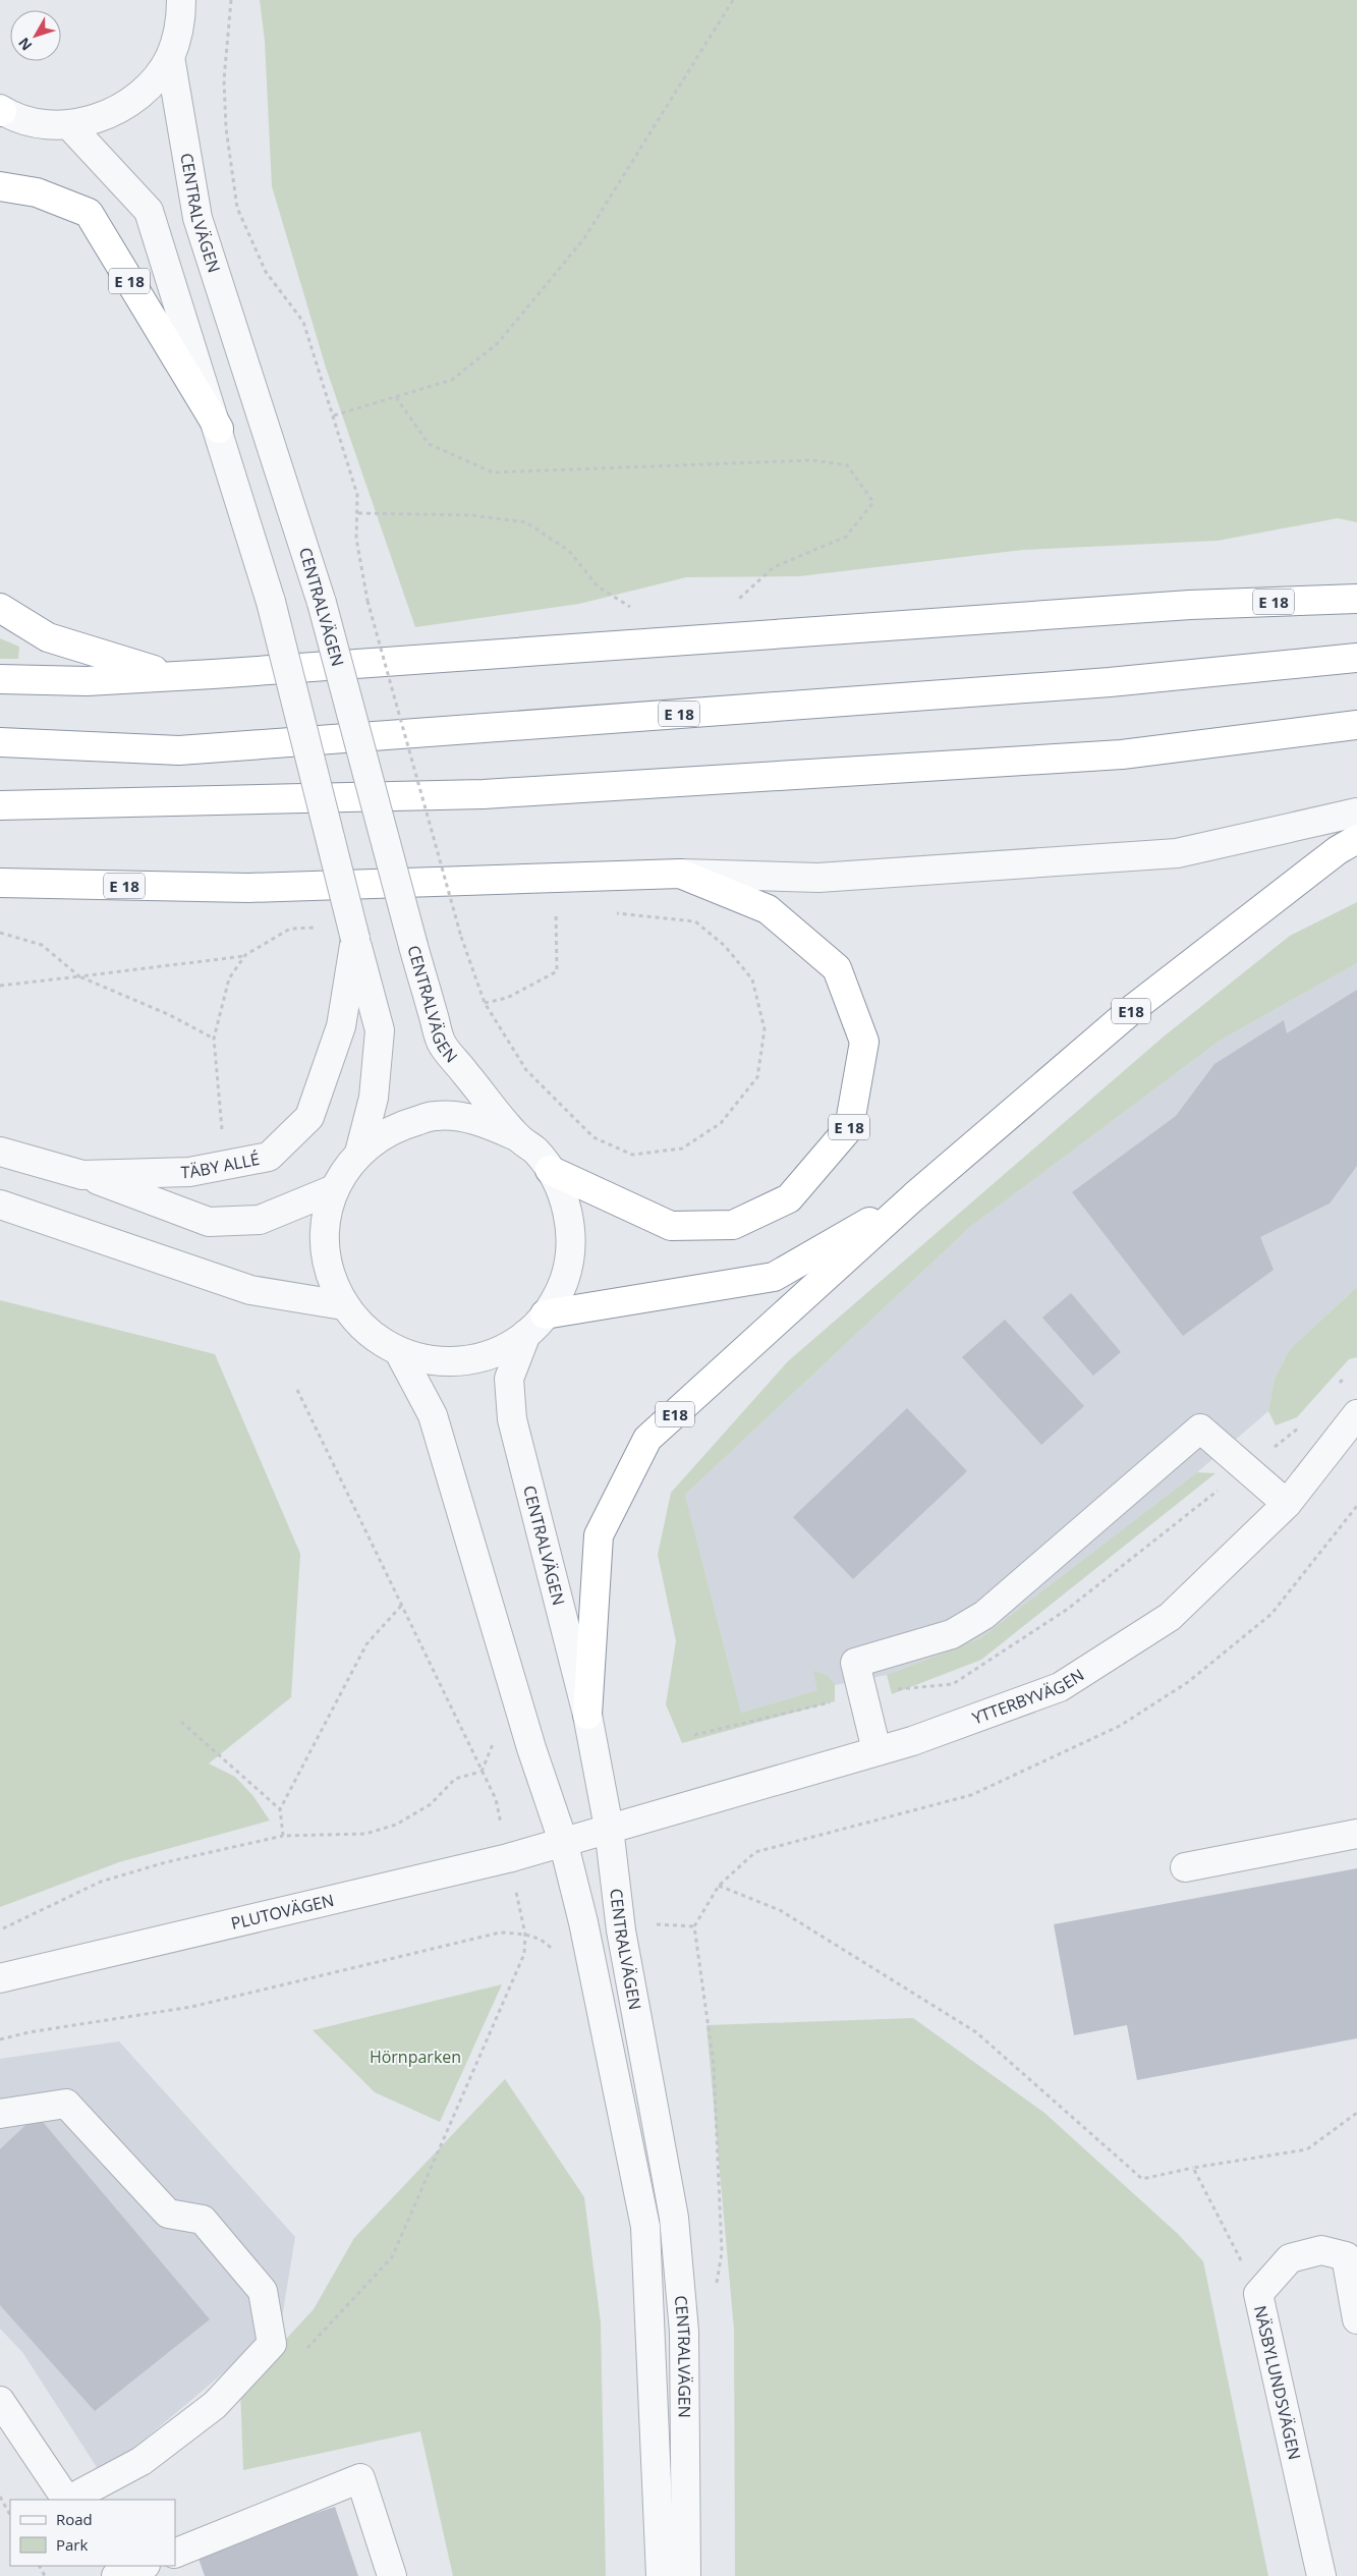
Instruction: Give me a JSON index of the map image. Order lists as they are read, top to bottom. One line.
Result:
{"streets":{"highway":["E 18","E18"],"street":["CENTRALVÄGEN","TÄBY ALLÉ","YTTERBYVÄGEN","PLUTOVÄGEN","NÄSBYLUNDSVÄGEN"]},"crossings":[["CENTRALVÄGEN","E 18"],["CENTRALVÄGEN","E18"],["CENTRALVÄGEN","TÄBY ALLÉ"],["CENTRALVÄGEN","YTTERBYVÄGEN"],["CENTRALVÄGEN","PLUTOVÄGEN"],["YTTERBYVÄGEN","PLUTOVÄGEN"]],"parks":["Hörnparken"],"legend":["Road","Park"],"north":"bottom left"}
